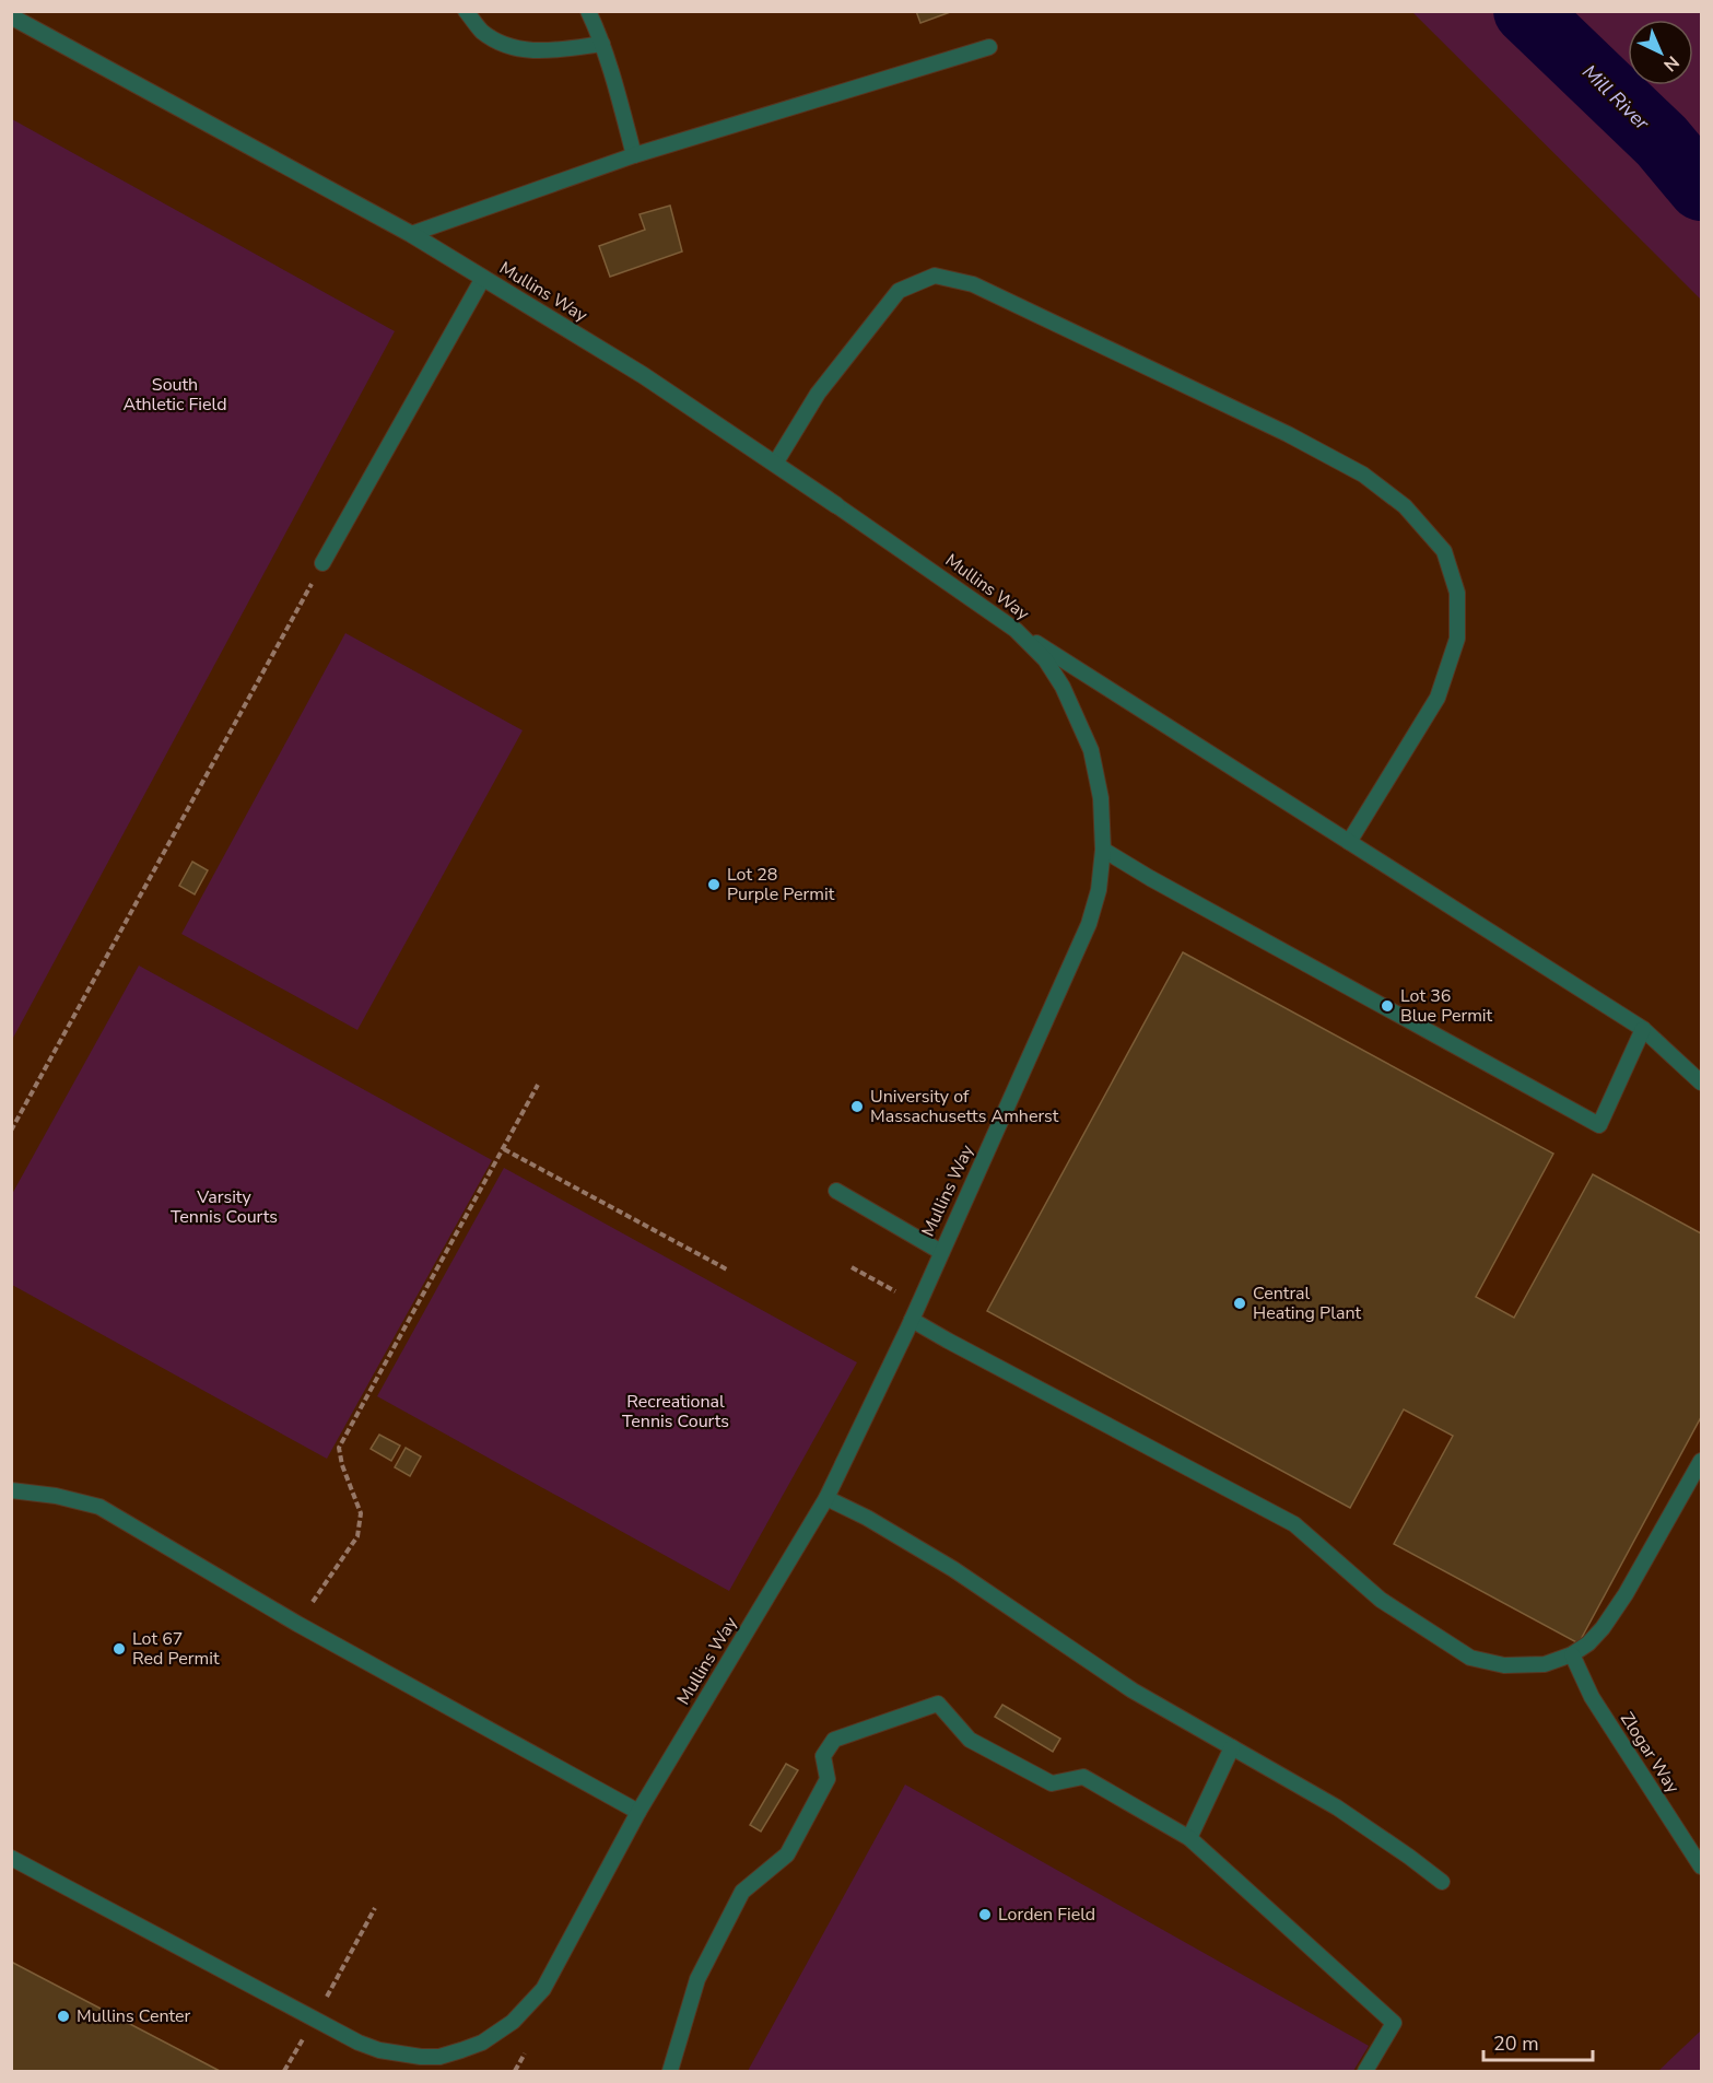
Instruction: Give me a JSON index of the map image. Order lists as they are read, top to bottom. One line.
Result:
{"streets":{"street":["Mullins Way"],"lane":["Zlogar Way"]},"water":["Mill River"],"parks":["South Athletic Field","Varsity Tennis Courts","Recreational Tennis Courts"],"places":["Lot 28 Purple Permit","Lot 36 Blue Permit","University of Massachusetts Amherst","Central Heating Plant","Lot 67 Red Permit","Lorden Field","Mullins Center"],"scale_bar":"20 m","north":"bottom right"}
